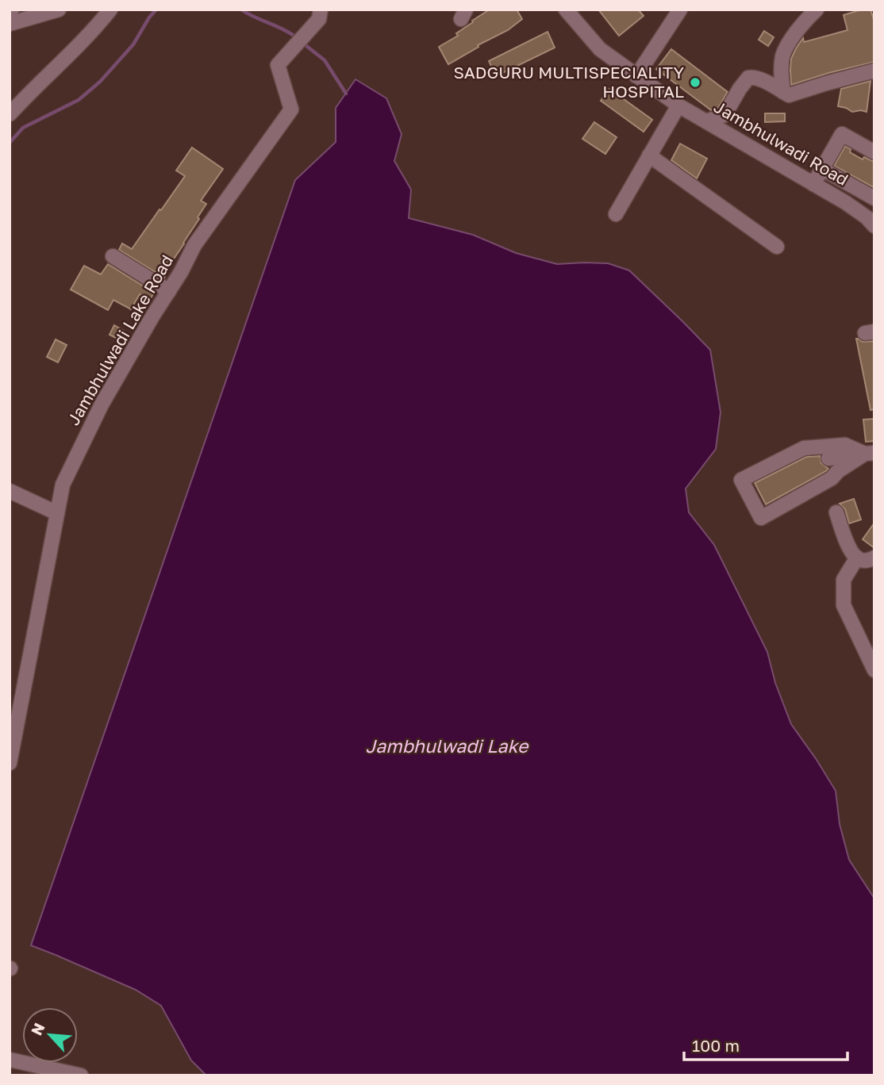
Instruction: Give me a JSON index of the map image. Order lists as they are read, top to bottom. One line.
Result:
{"streets":{"street":["Jambhulwadi Road","Jambhulwadi Lake Road"]},"water":["Jambhulwadi Lake"],"places":["SADGURU MULTISPECIALITY HOSPITAL"],"scale_bar":"100 m","north":"top left"}
